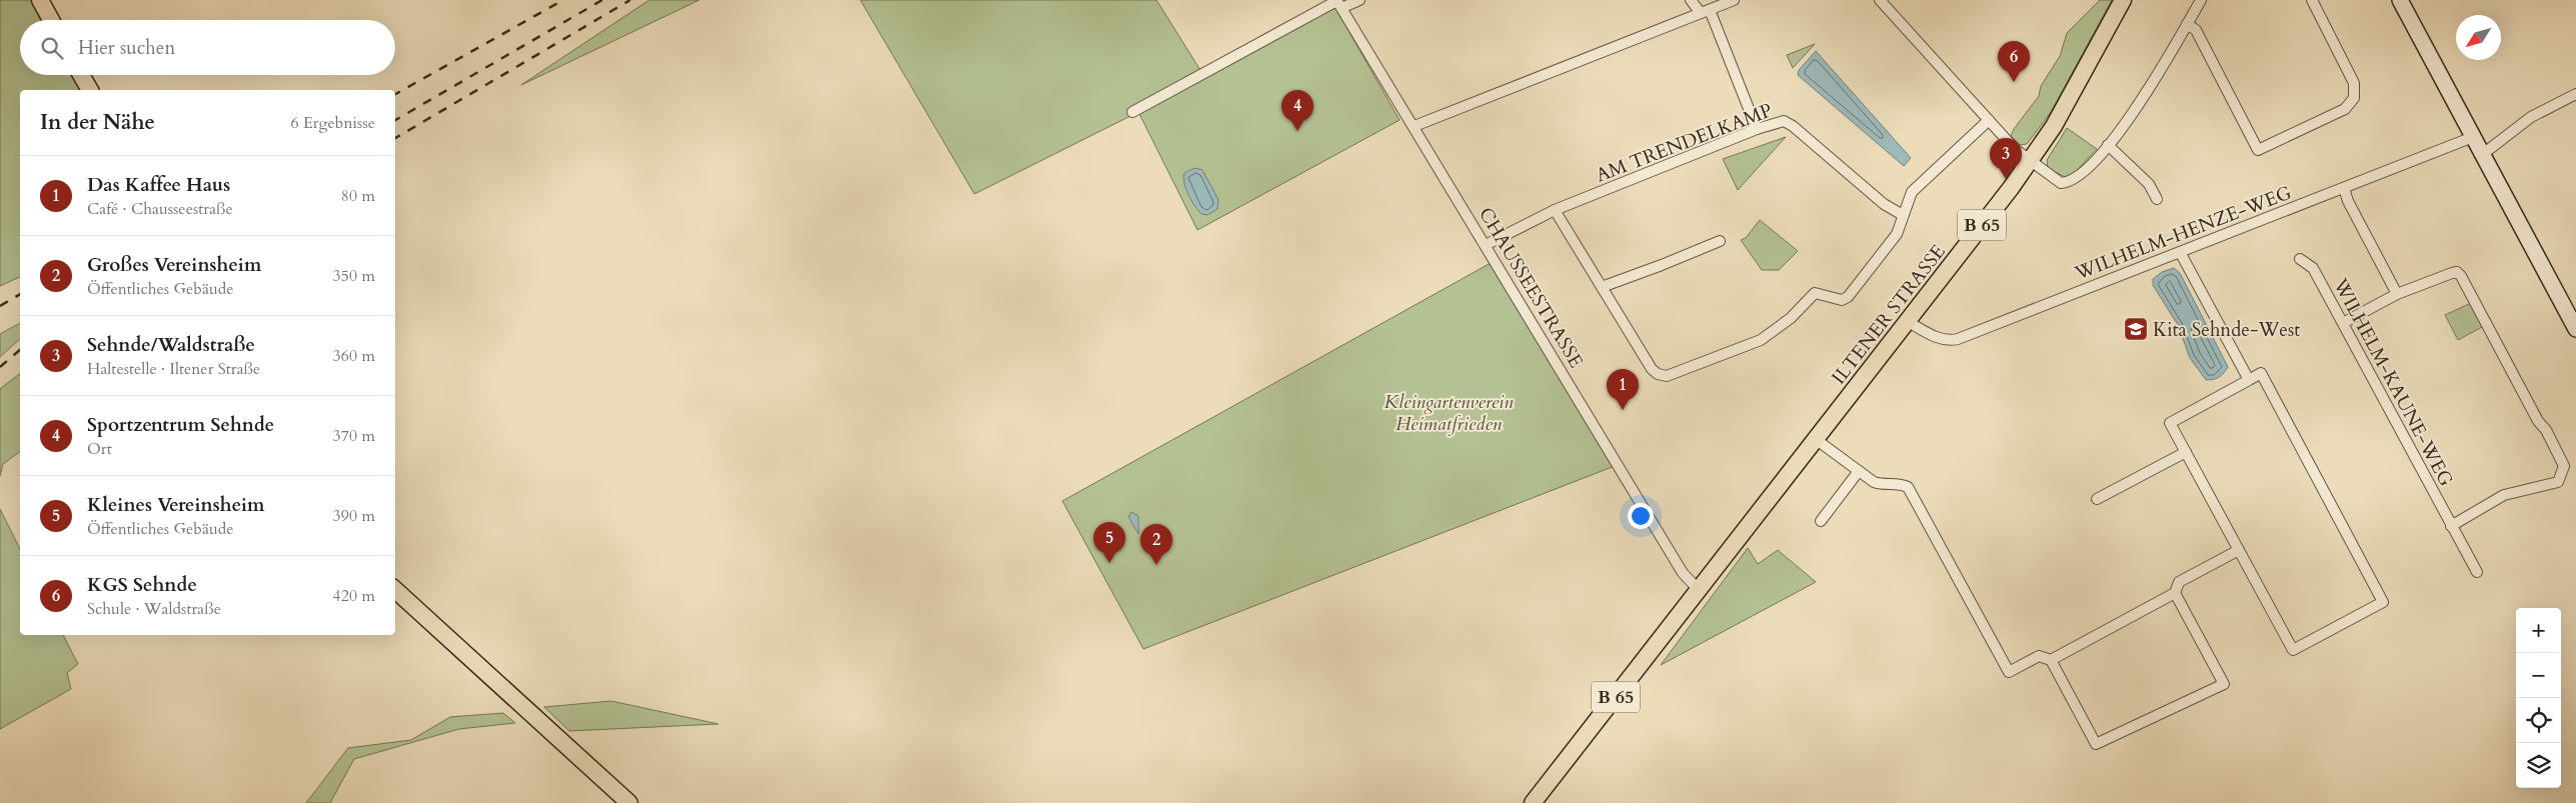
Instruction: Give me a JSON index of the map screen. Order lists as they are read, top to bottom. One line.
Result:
{"streets":{"main road":["B 65","ILTENER STRASSE"],"street":["AM TRENDELKAMP","WILHELM-HENZE-WEG","CHAUSSEESTRASSE","WILHELM-KAUNE-WEG"]},"crossings":[["AM TRENDELKAMP","CHAUSSEESTRASSE"],["B 65","CHAUSSEESTRASSE"],["B 65","ILTENER STRASSE"],["WILHELM-HENZE-WEG","ILTENER STRASSE"],["CHAUSSEESTRASSE","ILTENER STRASSE"]],"parks":["Kleingartenverein Heimatfrieden"],"places":{"school or university":["Kita Sehnde-West"]},"north":"bottom left","page":{"search":"Hier suchen","pins":["6","4","3","1","5","2"],"heading":["In der Nähe","6 Ergebnisse"],"list":[{"mark":"1","name":"Das Kaffee Haus","note":"Café · Chausseestraße","value":"80 m"},{"mark":"2","name":"Großes Vereinsheim","note":"Öffentliches Gebäude","value":"350 m"},{"mark":"3","name":"Sehnde/Waldstraße","note":"Haltestelle · Iltener Straße","value":"360 m"},{"mark":"4","name":"Sportzentrum Sehnde","note":"Ort","value":"370 m"},{"mark":"5","name":"Kleines Vereinsheim","note":"Öffentliches Gebäude","value":"390 m"},{"mark":"6","name":"KGS Sehnde","note":"Schule · Waldstraße","value":"420 m"}],"map_buttons":["+","−"]}}
